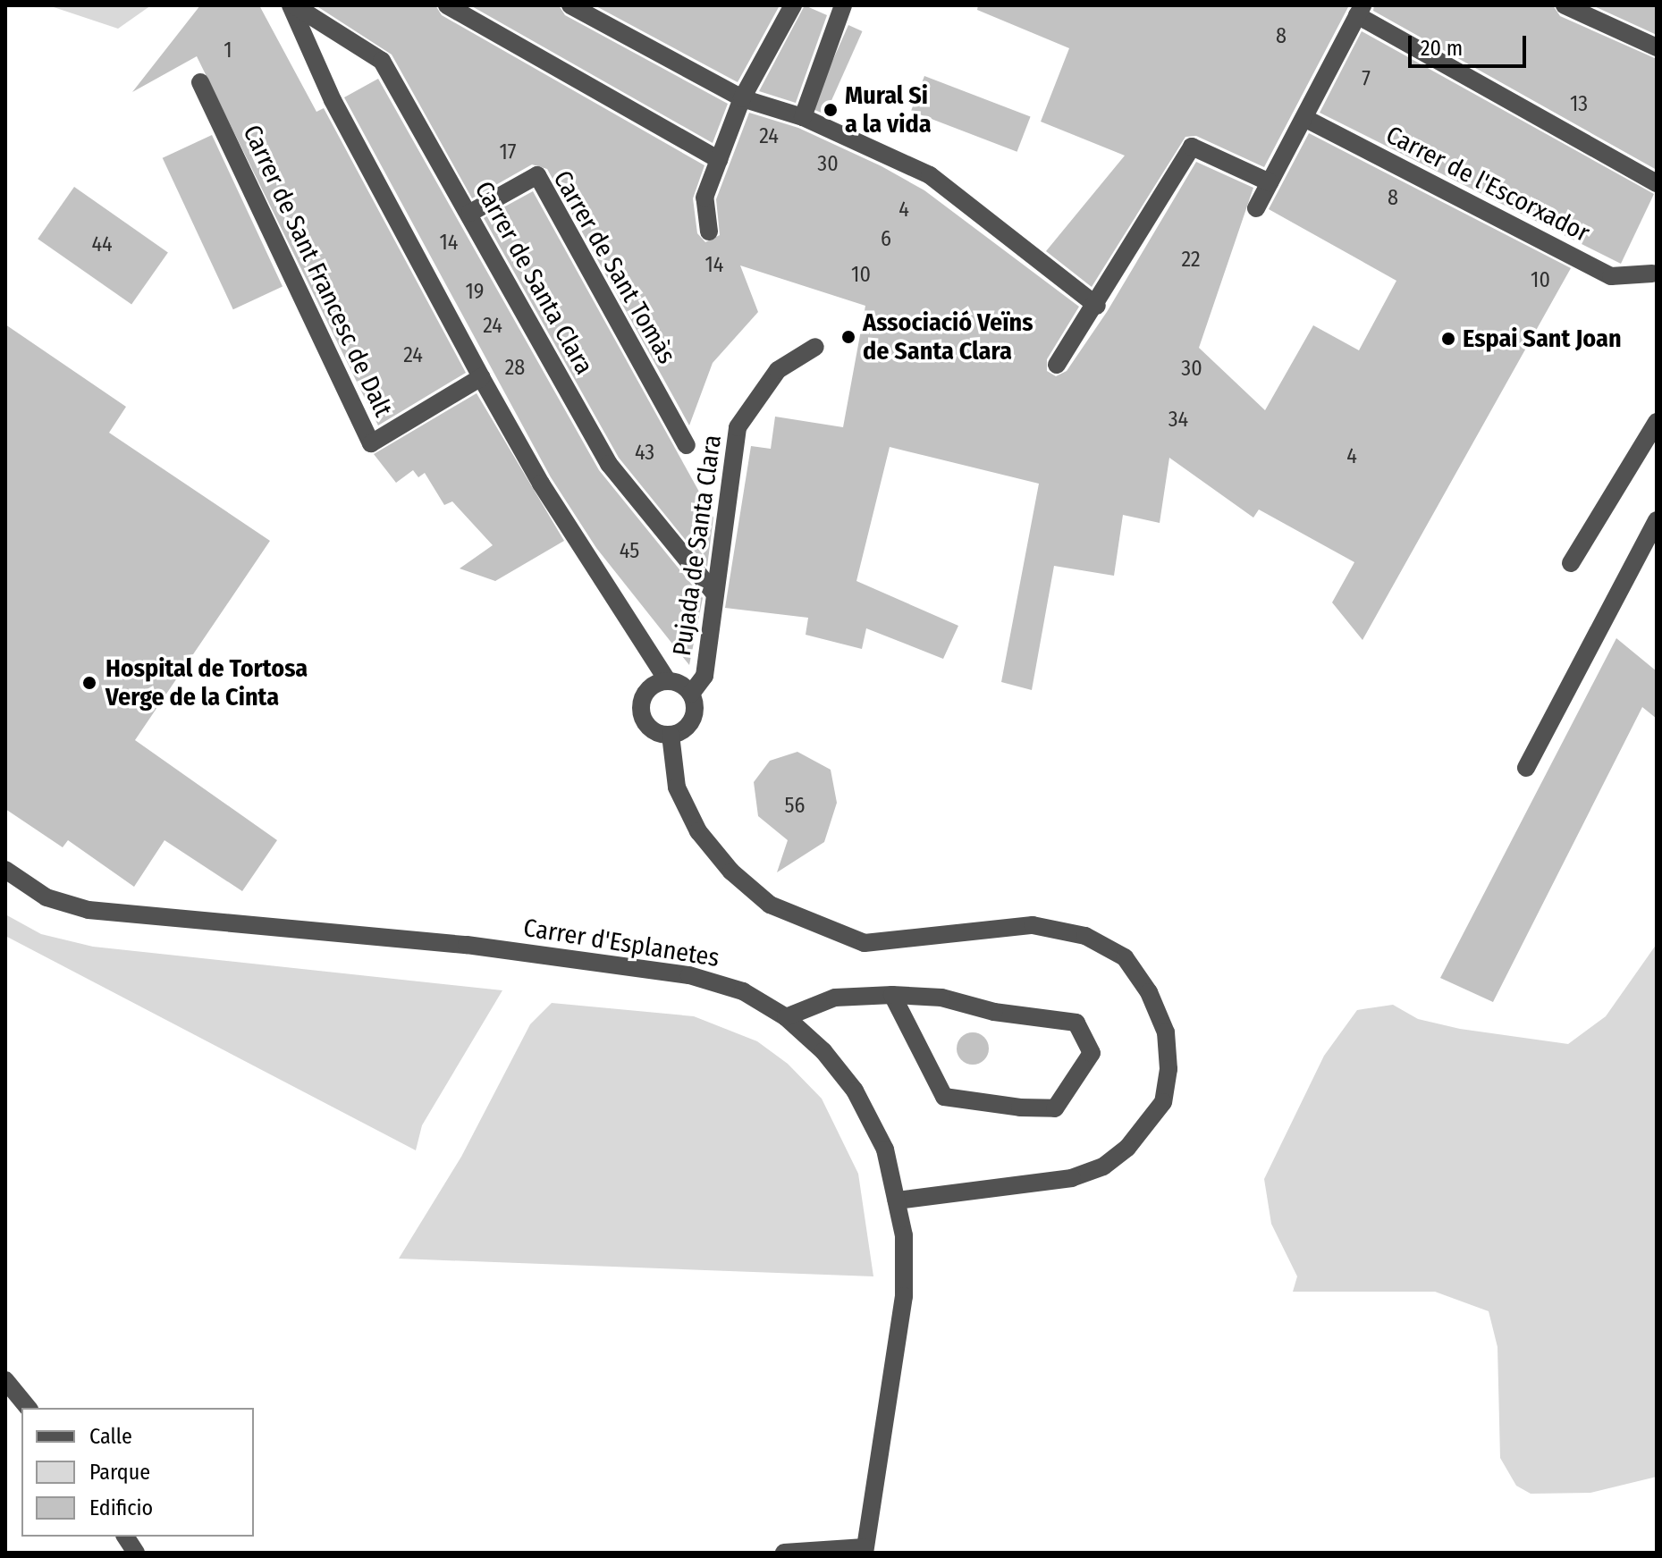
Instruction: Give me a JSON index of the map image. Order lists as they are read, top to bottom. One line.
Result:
{"streets":{"street":["Carrer de l'Escorxador","Carrer de Sant Tomàs","Carrer de Sant Francesc de Dalt","Carrer de Santa Clara","Pujada de Santa Clara","Carrer d'Esplanetes"]},"crossings":[["Carrer de Sant Tomàs","Carrer de Santa Clara"],["Carrer de Santa Clara","Pujada de Santa Clara"]],"places":["Mural Si a la vida","Associació Veïns de Santa Clara","Espai Sant Joan","Hospital de Tortosa Verge de la Cinta"],"house_numbers":["8","1","7","13","24","17","30","8","4","6","14","44","22","14","10","10","19","24","24","28","30","34","43","4","45","56"],"legend":["Calle","Parque","Edificio"],"scale_bar":"20 m"}
